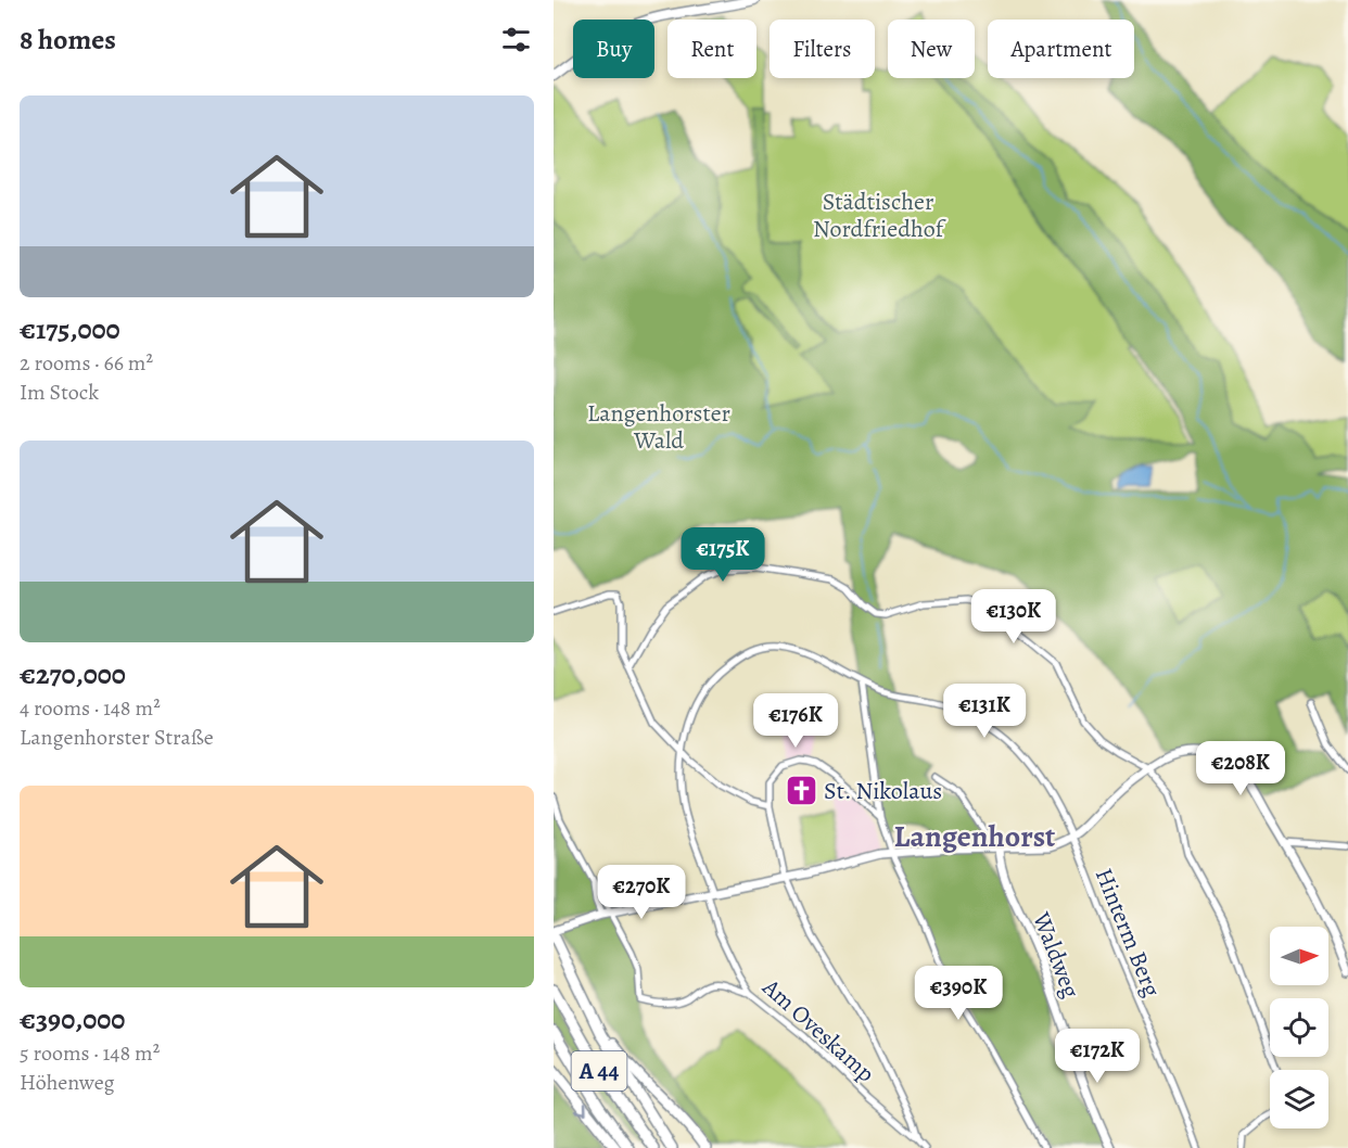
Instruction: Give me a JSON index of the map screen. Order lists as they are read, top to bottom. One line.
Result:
{"streets":{"highway":["A 44"],"street":["Hinterm Berg","Waldweg","Am Oveskamp"]},"crossings":[["Hinterm Berg","Am Oveskamp"]],"districts":["Langenhorst"],"parks":["Städtischer Nordfriedhof","Langenhorster Wald"],"places":{"church":["St. Nikolaus"]},"north":"right","page":{"heading":"8 homes","chip":["Buy","Rent","Filters","New","Apartment"],"list":[{"name":"€175,000","note":"2 rooms · 66 m² · Im Stock"},{"name":"€270,000","note":"4 rooms · 148 m² · Langenhorster Straße"},{"name":"€390,000","note":"5 rooms · 148 m² · Höhenweg"}],"price":["€175K","€130K","€131K","€176K","€208K","€270K","€390K","€172K"]}}
